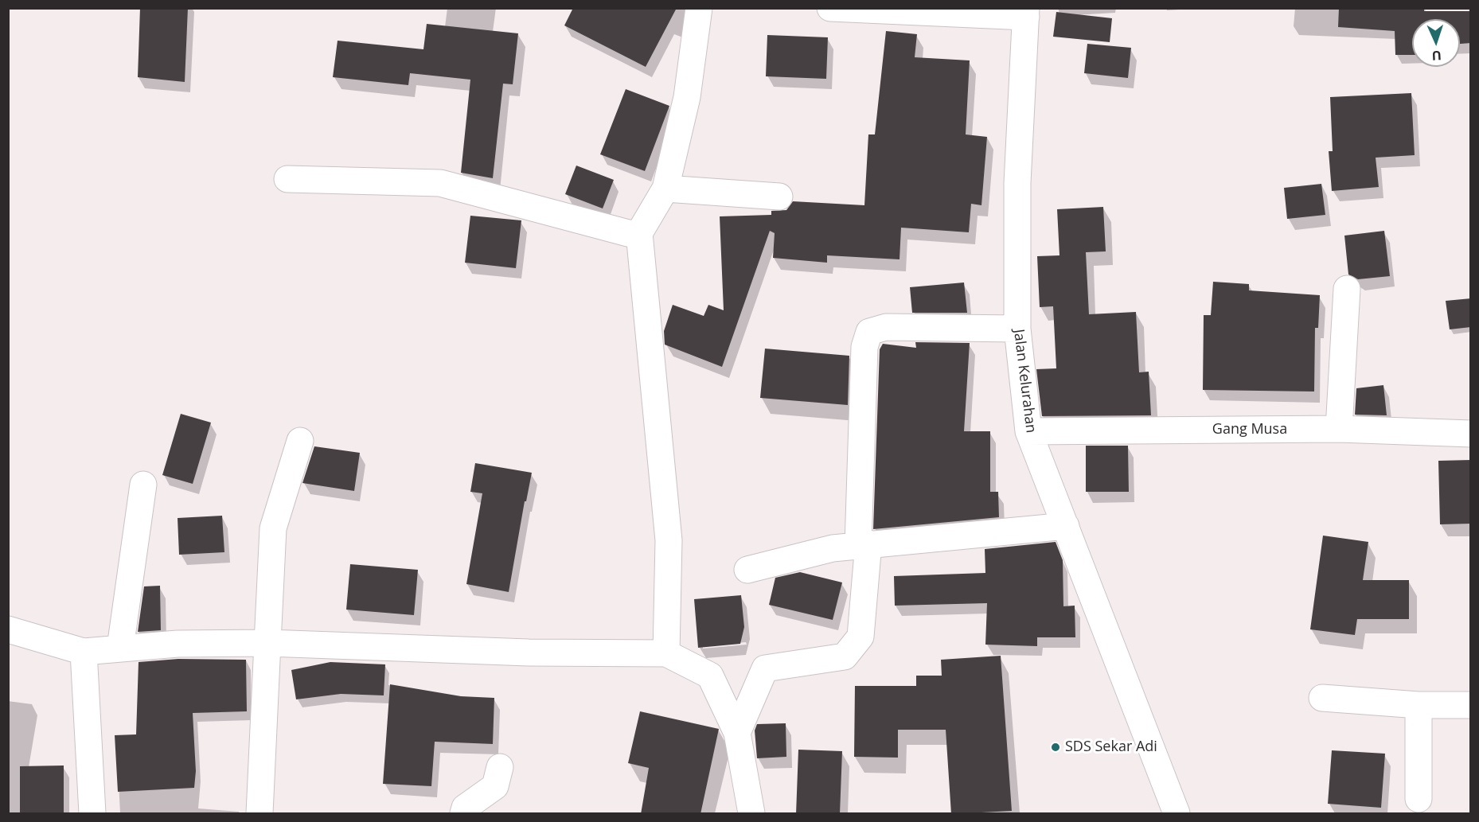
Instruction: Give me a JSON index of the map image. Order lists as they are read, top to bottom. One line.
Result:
{"streets":{"street":["Jalan Kelurahan","Gang Musa"]},"crossings":[["Jalan Kelurahan","Gang Musa"]],"places":["SDS Sekar Adi"],"north":"bottom"}
